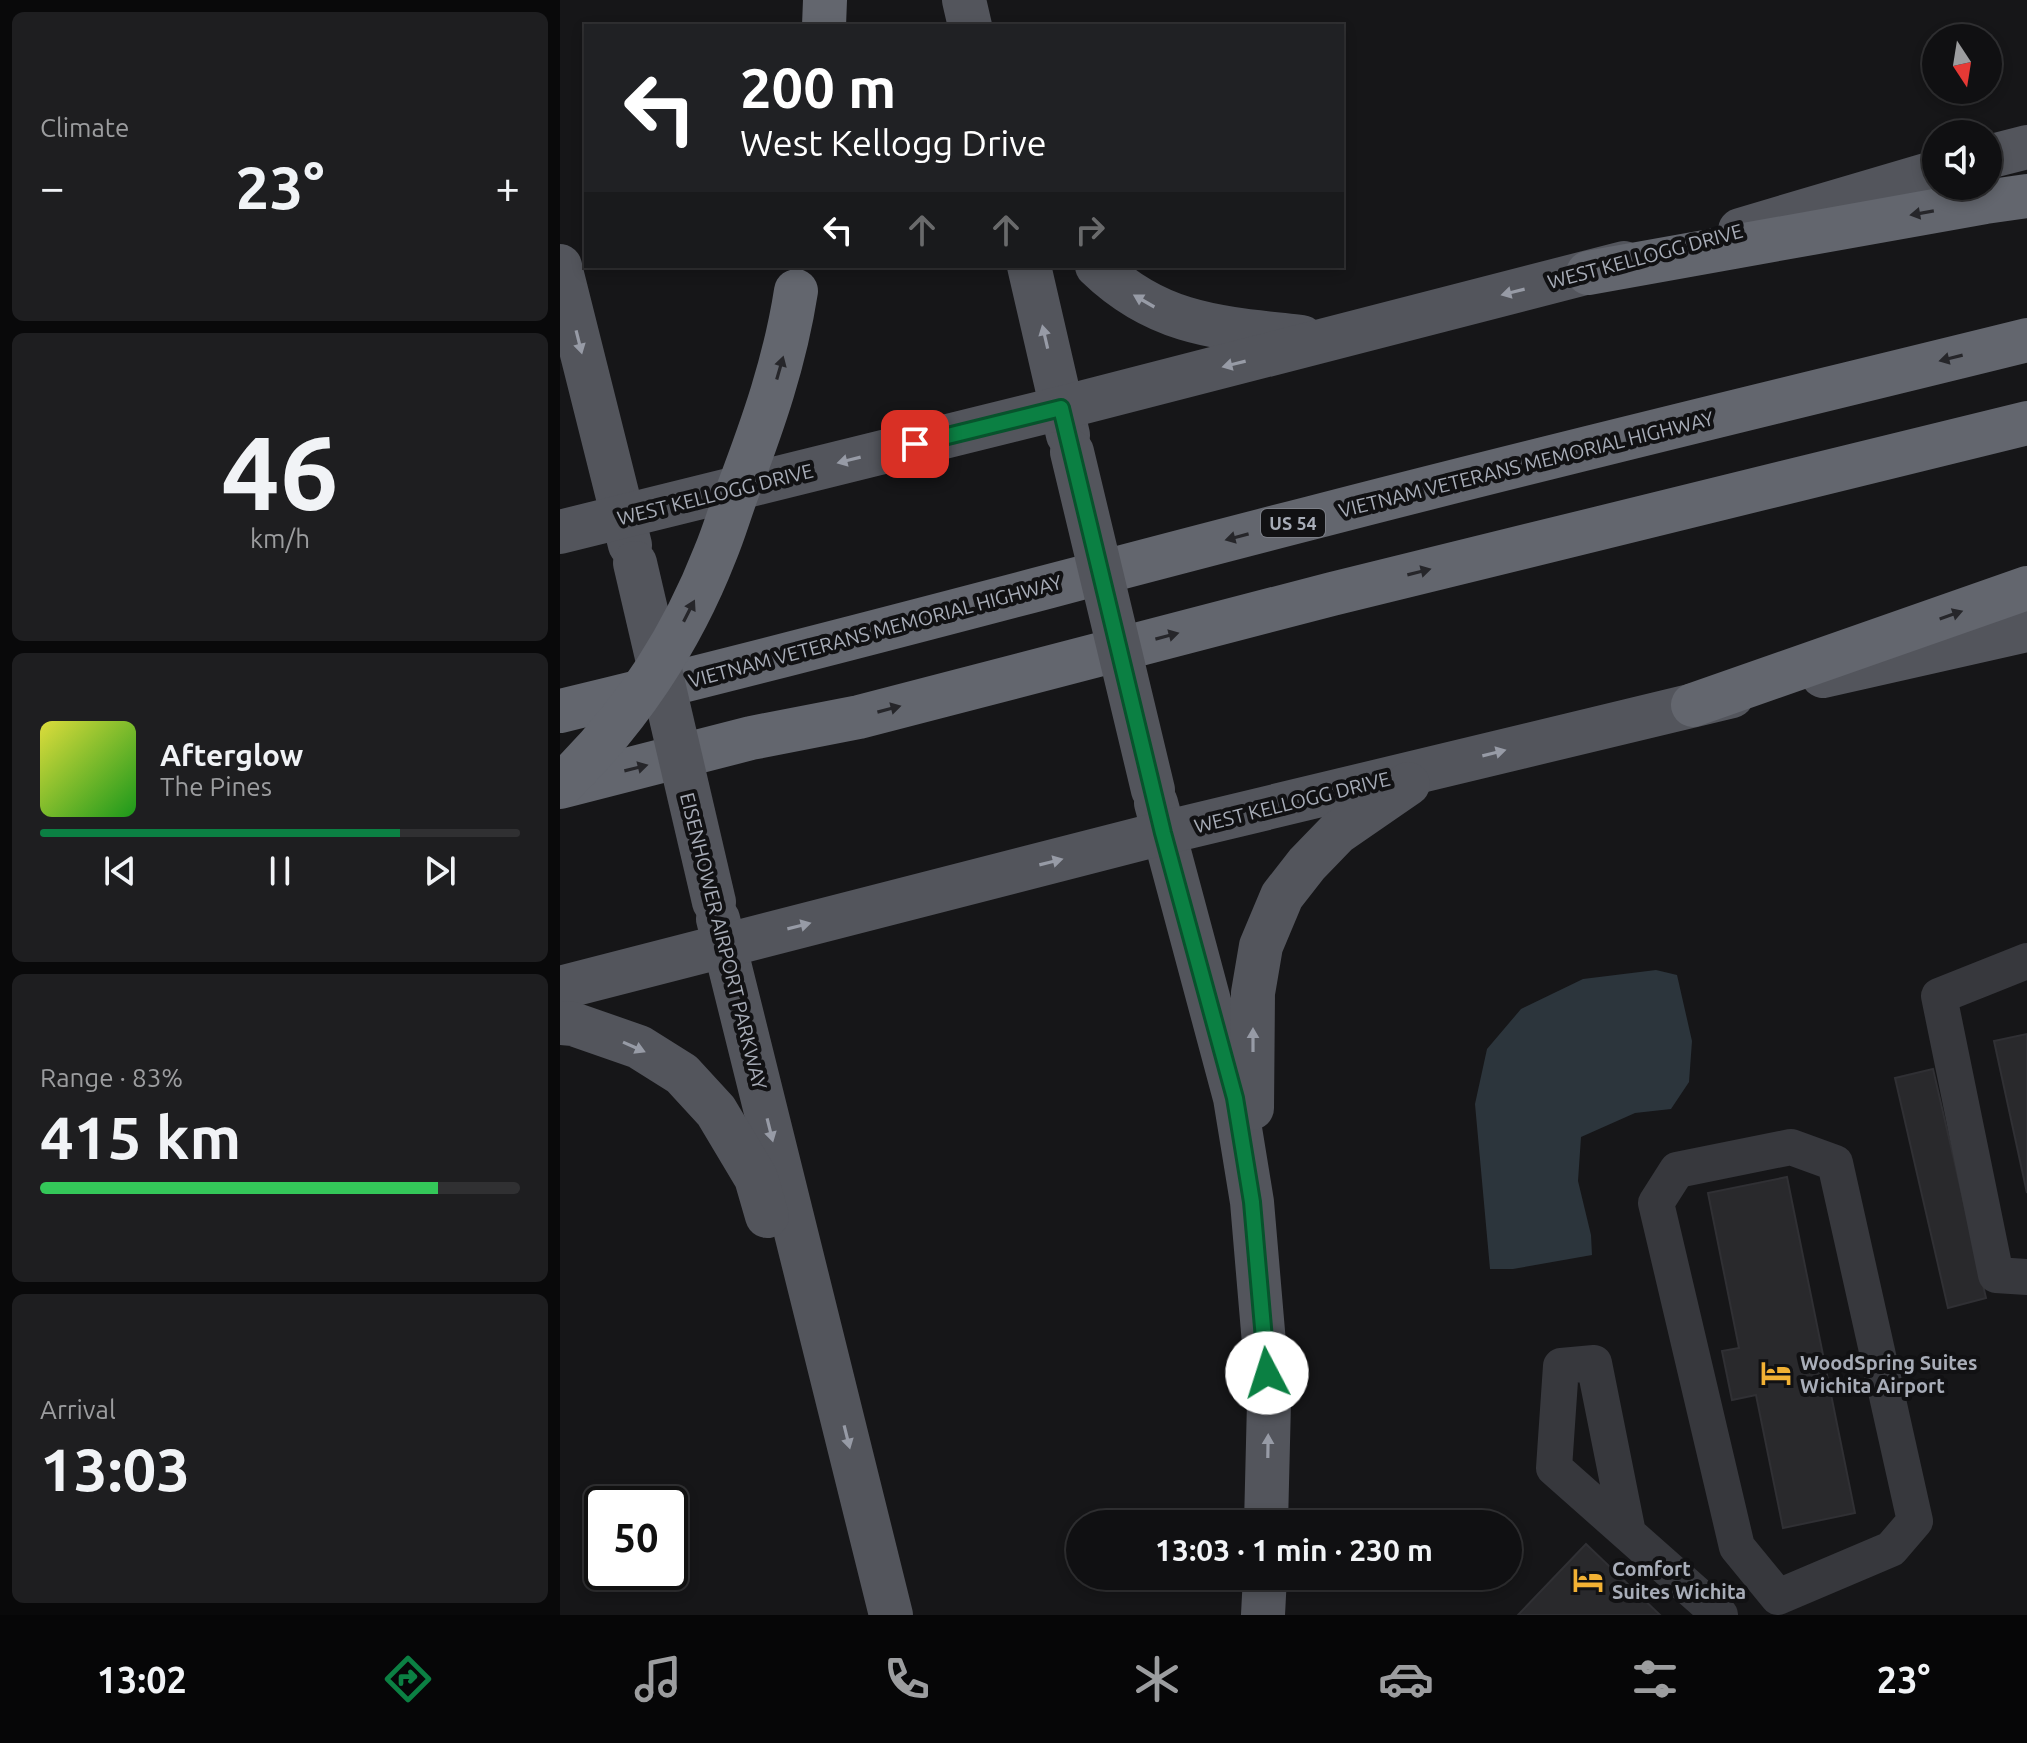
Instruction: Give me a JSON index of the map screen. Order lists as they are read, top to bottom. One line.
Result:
{"streets":{"highway":["VIETNAM VETERANS MEMORIAL HIGHWAY","US 54"],"main road":["WEST KELLOGG DRIVE","EISENHOWER AIRPORT PARKWAY"]},"crossings":[["WEST KELLOGG DRIVE","EISENHOWER AIRPORT PARKWAY"]],"one_way":["EISENHOWER AIRPORT PARKWAY"],"places":{"hotel":["WoodSpring Suites Wichita Airport","Comfort Suites Wichita"]},"north":"bottom","page":{"tile":["Climate",["46","km/h"],["Range · 83%","415 km"],["Arrival","13:03"]],"turn":["200 m","West Kellogg Drive"],"heat":["−","23°","+"],"song":["Afterglow","The Pines"],"limit":"50","trip":"13:03 · 1 min · 230 m","tabs":["13:02","23°"]}}
